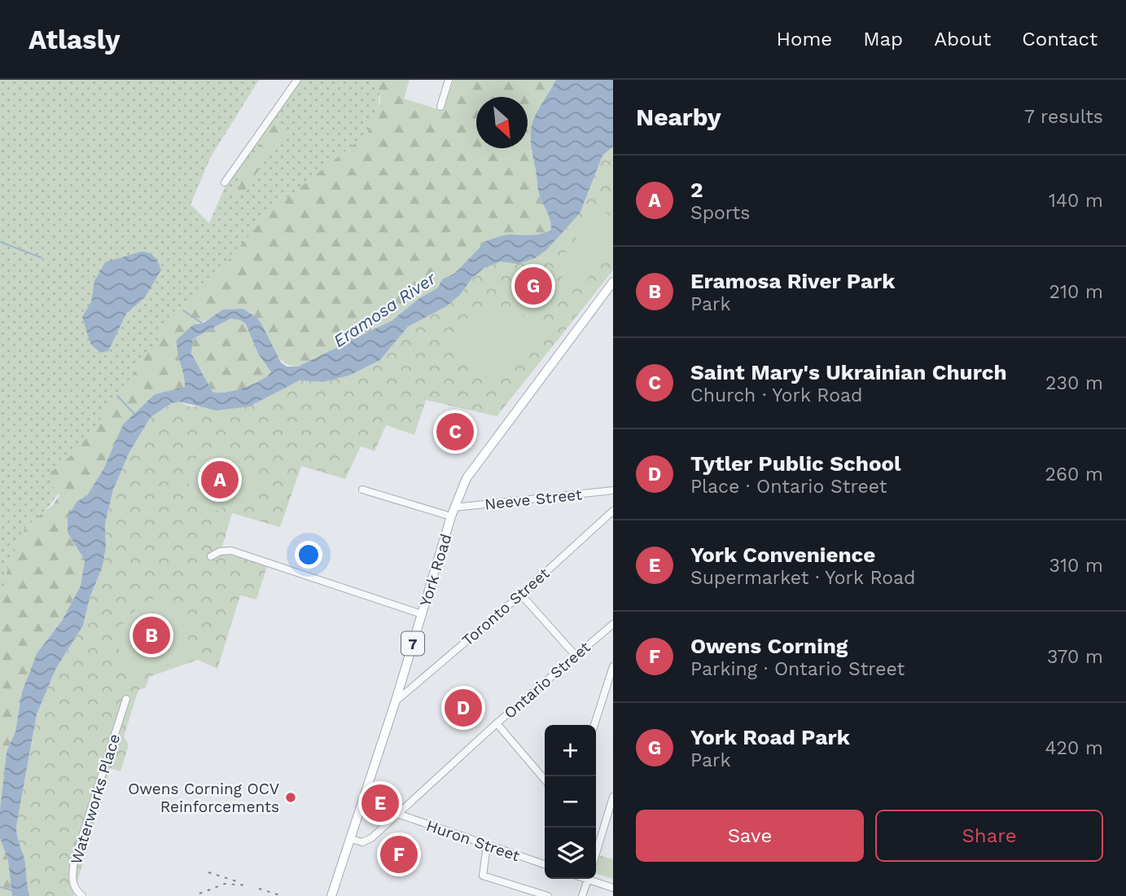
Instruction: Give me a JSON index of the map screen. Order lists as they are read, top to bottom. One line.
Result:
{"streets":{"main road":["York Road","7"],"street":["Neeve Street","Toronto Street","Ontario Street","Waterworks Place","Huron Street"]},"crossings":[["Neeve Street","York Road"],["York Road","Toronto Street"],["York Road","Ontario Street"],["Ontario Street","Huron Street"]],"water":["Eramosa River"],"places":["Owens Corning OCV Reinforcements"],"north":"bottom right","page":{"header":"Atlasly","nav":["Home","Map","About","Contact"],"heading":["Nearby","7 results"],"list":[{"mark":"A","name":"2","note":"Sports","value":"140 m"},{"mark":"B","name":"Eramosa River Park","note":"Park","value":"210 m"},{"mark":"C","name":"Saint Mary's Ukrainian Church","note":"Church · York Road","value":"230 m"},{"mark":"D","name":"Tytler Public School","note":"Place · Ontario Street","value":"260 m"},{"mark":"E","name":"York Convenience","note":"Supermarket · York Road","value":"310 m"},{"mark":"F","name":"Owens Corning","note":"Parking · Ontario Street","value":"370 m"},{"mark":"G","name":"York Road Park","note":"Park","value":"420 m"}],"pins":["G","C","A","B","D","E","F"],"map_buttons":["+","−"],"buttons":["Save","Share"]}}
